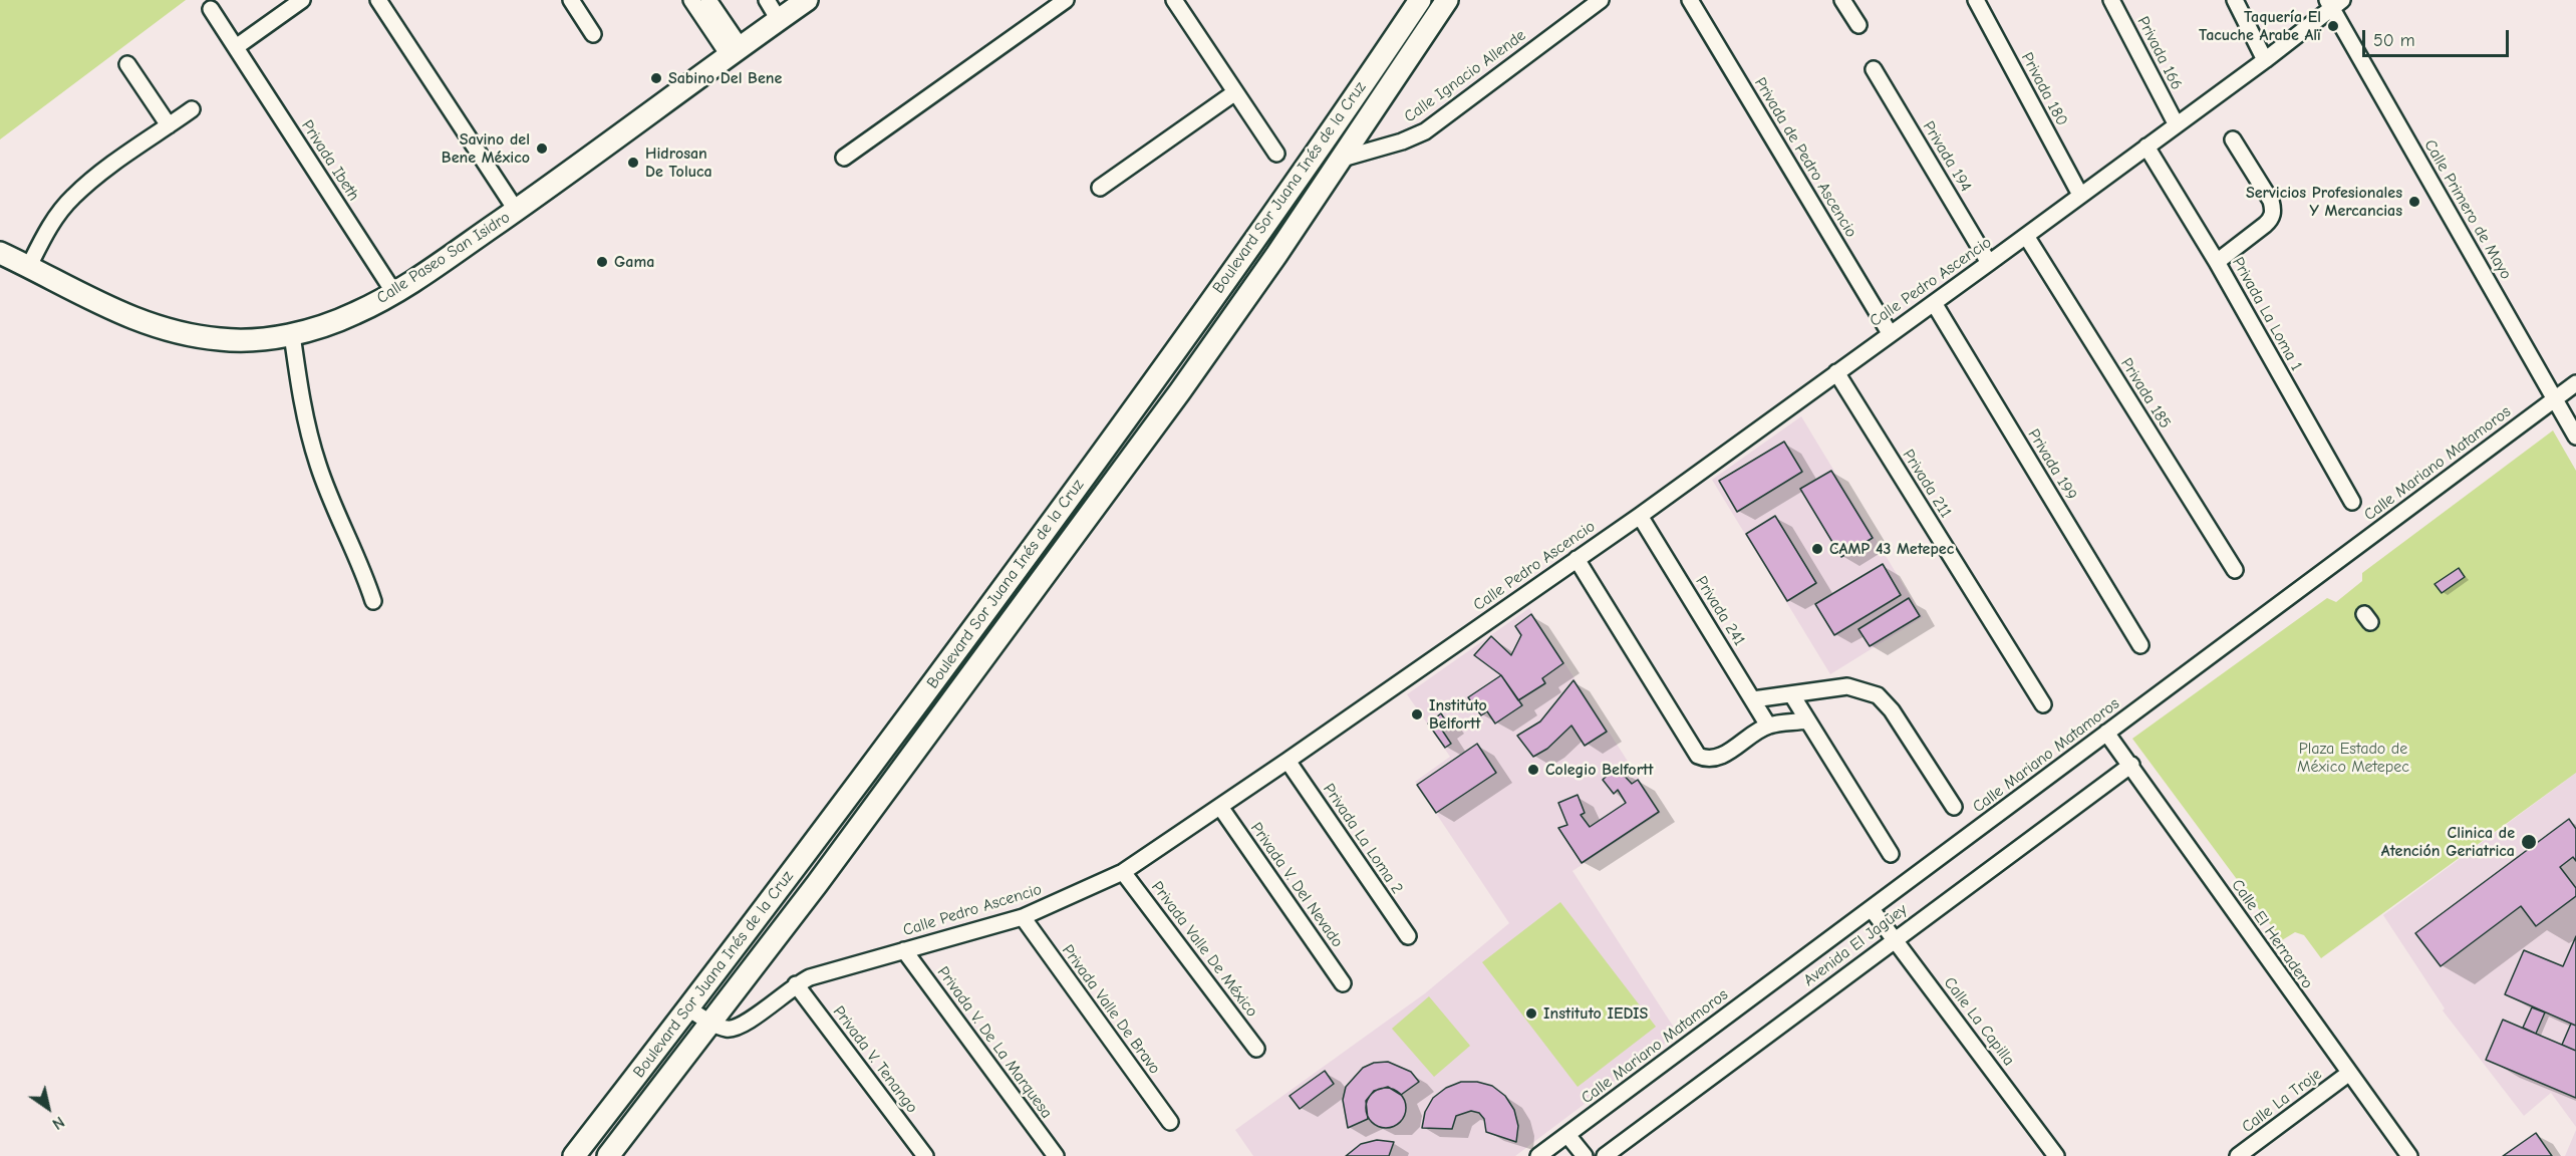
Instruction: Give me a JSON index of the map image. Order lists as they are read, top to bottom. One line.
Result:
{"streets":{"main road":["Boulevard Sor Juana Inés de la Cruz","Calle Paseo San Isidro"],"street":["Privada 166","Calle Ignacio Allende","Privada 180","Privada 194","Privada de Pedro Ascencio","Privada Ibeth","Calle Primero de Mayo","Calle Pedro Ascencio","Privada La Loma 1","Privada 185","Calle Mariano Matamoros","Privada 199","Privada 211","Privada 241","Privada La Loma 2","Privada V. Del Nevado","Calle El Herradero","Avenida El Jagüey","Privada Valle De México","Privada Valle De Bravo","Calle La Capilla","Privada V. De La Marquesa","Privada V. Tenango","Calle La Troje"]},"crossings":[["Privada 166","Calle Pedro Ascencio"],["Calle Ignacio Allende","Boulevard Sor Juana Inés de la Cruz"],["Privada 180","Calle Pedro Ascencio"],["Privada 194","Calle Pedro Ascencio"],["Privada de Pedro Ascencio","Calle Pedro Ascencio"],["Privada Ibeth","Calle Paseo San Isidro"],["Boulevard Sor Juana Inés de la Cruz","Calle Pedro Ascencio"],["Calle Primero de Mayo","Calle Pedro Ascencio"],["Calle Primero de Mayo","Calle Mariano Matamoros"],["Calle Pedro Ascencio","Privada La Loma 1"],["Calle Pedro Ascencio","Privada 185"],["Calle Pedro Ascencio","Privada 199"],["Calle Pedro Ascencio","Privada 211"],["Calle Pedro Ascencio","Privada 241"],["Calle Pedro Ascencio","Privada La Loma 2"],["Calle Pedro Ascencio","Privada V. Del Nevado"],["Calle Pedro Ascencio","Privada Valle De México"],["Calle Pedro Ascencio","Privada Valle De Bravo"],["Calle Pedro Ascencio","Privada V. De La Marquesa"],["Calle Pedro Ascencio","Privada V. Tenango"],["Calle Mariano Matamoros","Calle El Herradero"],["Calle Mariano Matamoros","Calle La Capilla"],["Calle El Herradero","Avenida El Jagüey"],["Calle El Herradero","Calle La Troje"],["Avenida El Jagüey","Calle La Capilla"]],"parks":["Plaza Estado de México Metepec"],"places":["Taquería El Tacuche Arabe Alï","Sabino Del Bene","Savino del Bene México","Hidrosan De Toluca","Servicios Profesionales Y Mercancias","Gama","CAMP 43 Metepec","Instituto Belfortt","Colegio Belfortt","Clinica de Atención Geriatrica","Instituto IEDIS"],"scale_bar":"50 m","north":"bottom right"}
